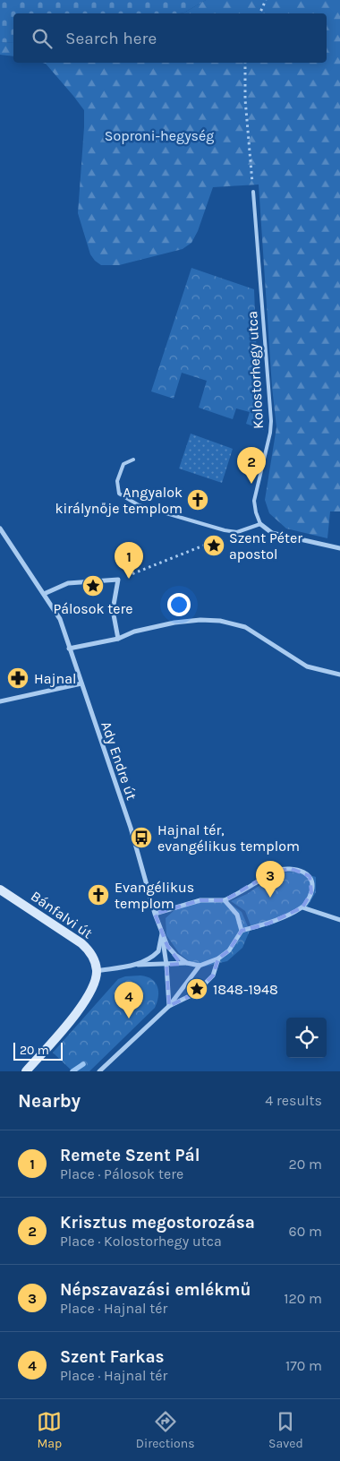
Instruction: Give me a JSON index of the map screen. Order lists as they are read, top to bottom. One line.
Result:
{"streets":{"street":["Ady Endre út","Bánfalvi út"],"lane":["Kolostorhegy utca"]},"parks":["Soproni-hegység"],"places":{"church":["Angyalok királynője templom","Evangélikus templom"],"place":["Szent Péter apostol","Pálosok tere","1848-1948"],"pharmacy":["Hajnal"],"bus stop":["Hajnal tér, evangélikus templom"]},"scale_bar":"20 m","page":{"search":"Search here","pins":["2","1","3","4"],"scale":"20 m","heading":["Nearby","4 results"],"list":[{"mark":"1","name":"Remete Szent Pál","note":"Place · Pálosok tere","value":"20 m"},{"mark":"2","name":"Krisztus megostorozása","note":"Place · Kolostorhegy utca","value":"60 m"},{"mark":"3","name":"Népszavazási emlékmű","note":"Place · Hajnal tér","value":"120 m"},{"mark":"4","name":"Szent Farkas","note":"Place · Hajnal tér","value":"170 m"}],"nav":["Map","Directions","Saved"]}}
